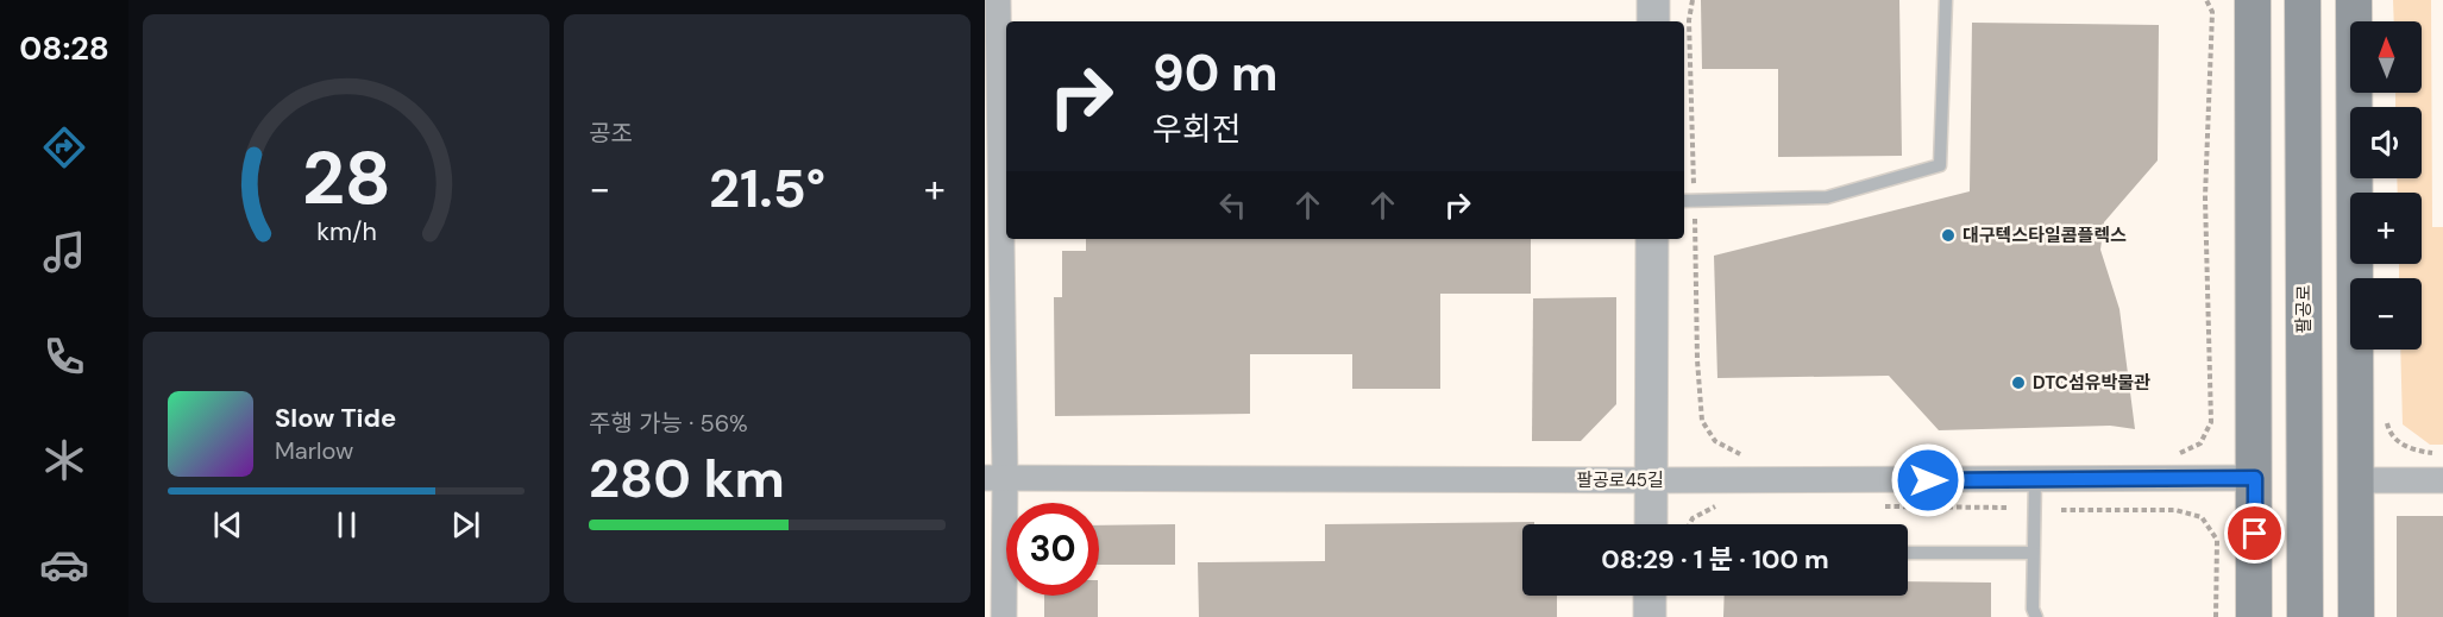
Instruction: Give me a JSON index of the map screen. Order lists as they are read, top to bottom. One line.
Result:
{"streets":{"main road":["팔공로"],"street":["팔공로45길"]},"places":["대구텍스타일콤플렉스","DTC섬유박물관"],"north":"top","page":{"tabs":"08:28","tile":["공조",["주행 가능 · 56%","280 km"]],"map_buttons":["+","−"],"turn":["90 m","우회전"],"heat":["−","21.5°","+"],"song":["Slow Tide","Marlow"],"limit":"30","trip":"08:29 · 1 분 · 100 m","gauge":["28","km/h"]}}
